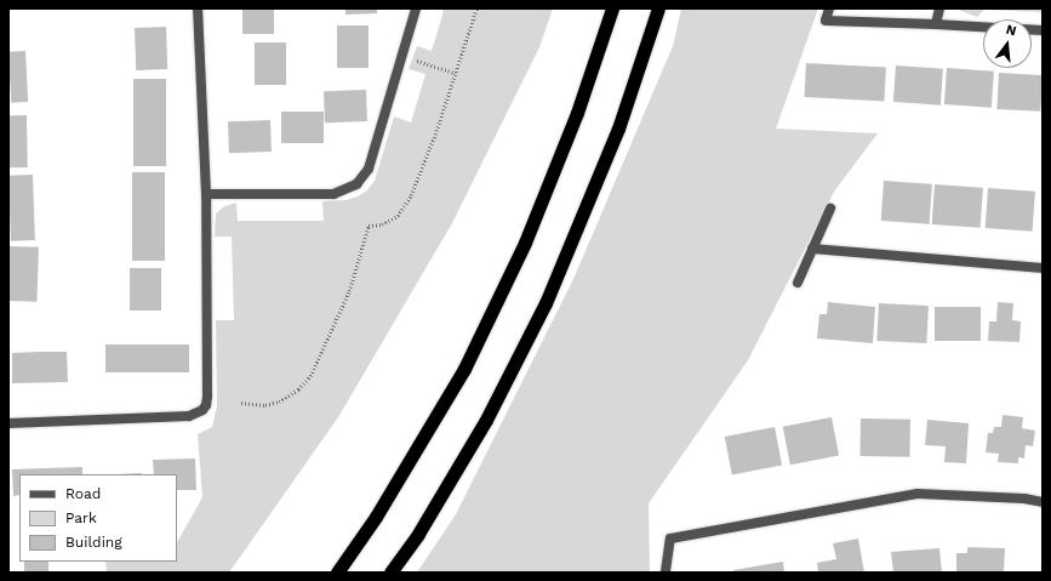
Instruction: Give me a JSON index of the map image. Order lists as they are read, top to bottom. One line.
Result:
{"legend":["Road","Park","Building"],"north":"top"}
